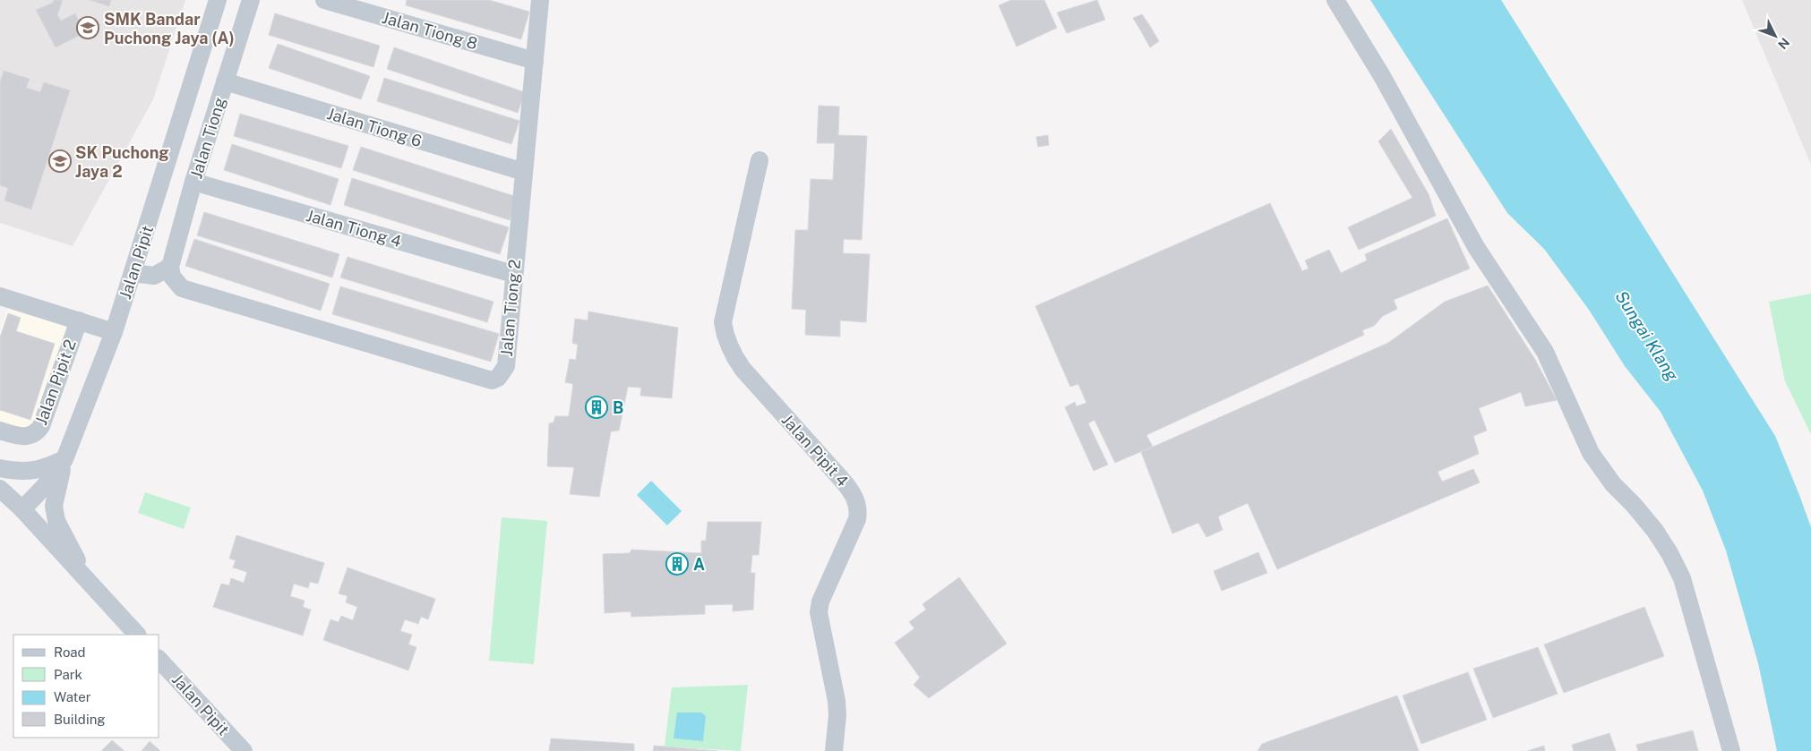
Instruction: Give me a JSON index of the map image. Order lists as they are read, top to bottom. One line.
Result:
{"streets":{"street":["Jalan Tiong 8","Jalan Tiong 6","Jalan Tiong","Jalan Tiong 4","Jalan Pipit","Jalan Tiong 2","Jalan Pipit 2","Jalan Pipit 4"]},"crossings":[["Jalan Tiong 8","Jalan Tiong 2"],["Jalan Tiong 6","Jalan Tiong"],["Jalan Tiong 6","Jalan Tiong 2"],["Jalan Tiong","Jalan Tiong 4"],["Jalan Tiong","Jalan Tiong 2"],["Jalan Tiong 4","Jalan Tiong 2"]],"water":["Sungai Klang"],"places":{"school or university":["SMK Bandar Puchong Jaya (A)","SK Puchong Jaya 2"],"building":["B","A"]},"legend":["Road","Park","Water","Building"],"north":"bottom right"}
